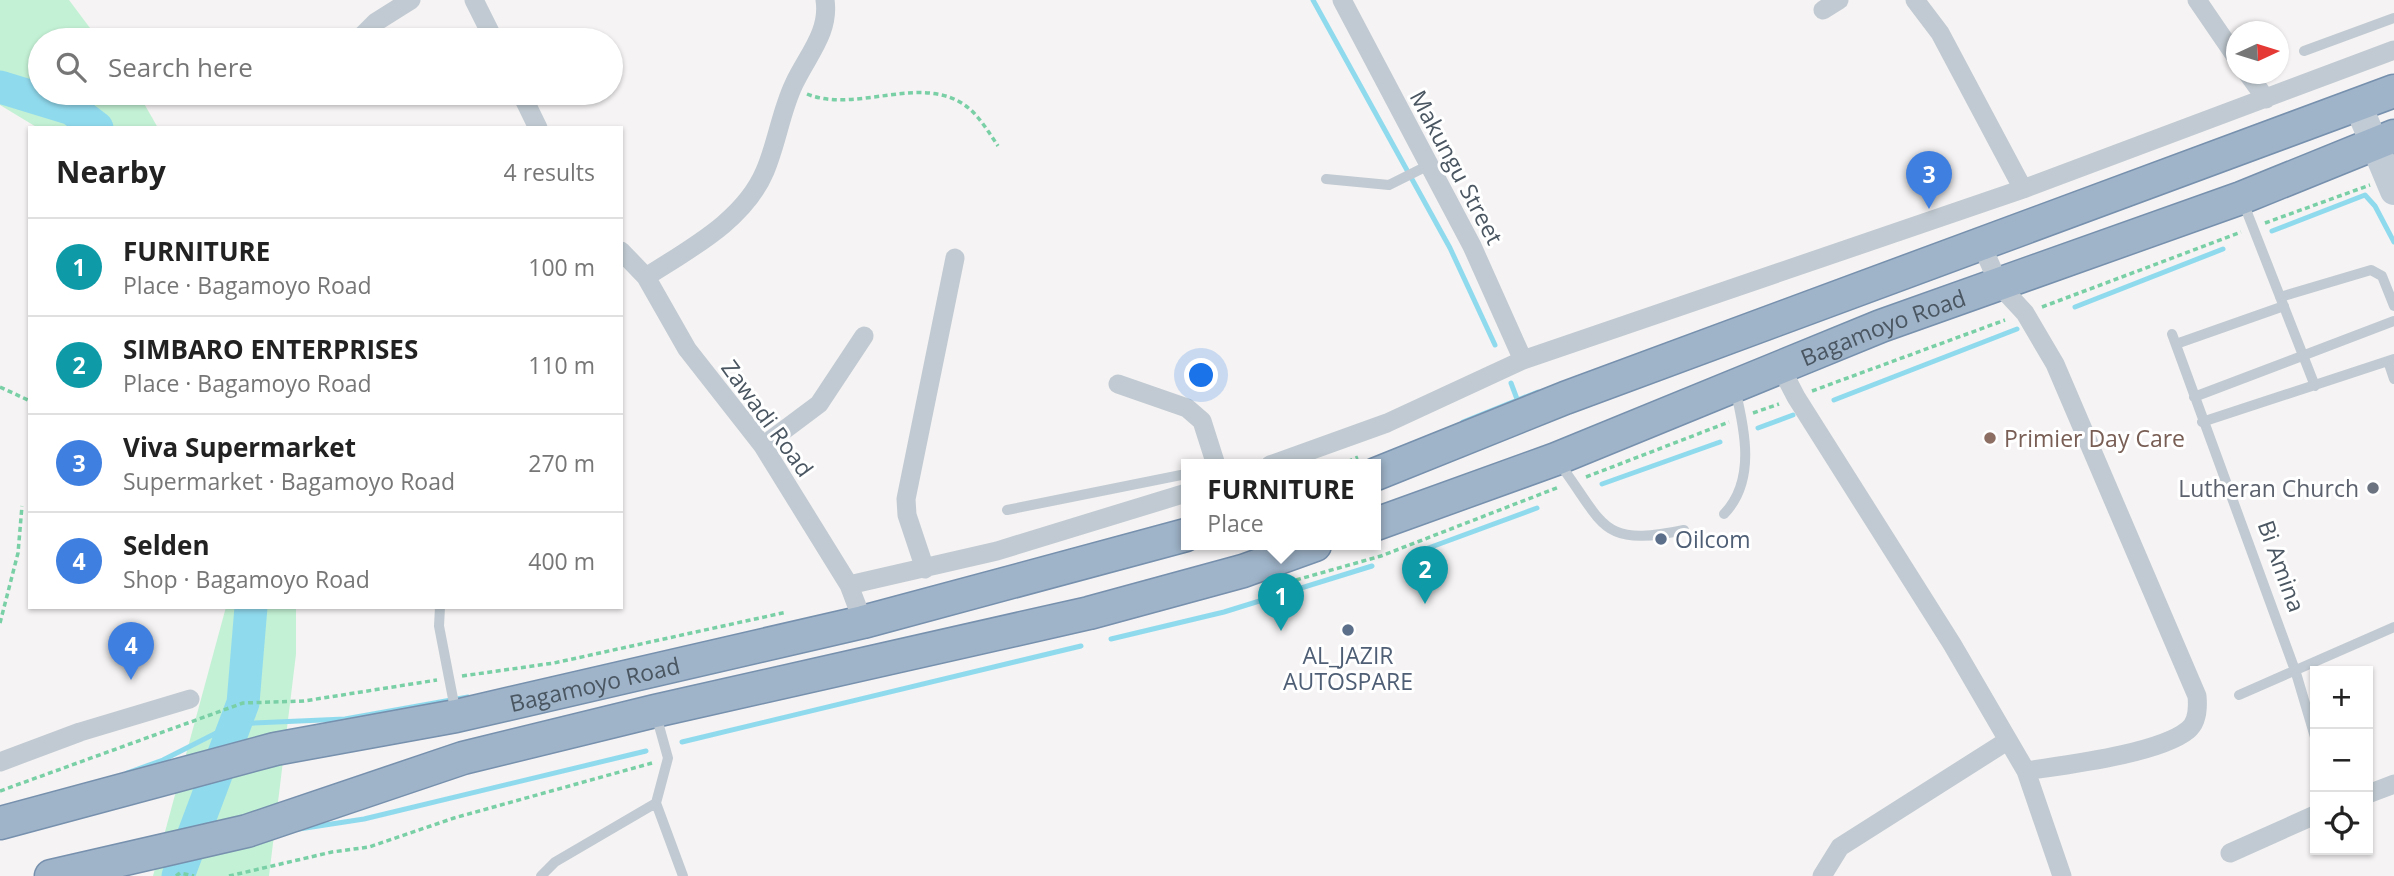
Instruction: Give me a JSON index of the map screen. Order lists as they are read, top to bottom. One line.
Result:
{"streets":{"highway":["Bagamoyo Road"],"street":["Makungu Street","Zawadi Road"],"lane":["Bi Amina"]},"crossings":[["Bagamoyo Road","Zawadi Road"]],"places":["Primier Day Care","Lutheran Church","Oilcom","AL_JAZIR AUTOSPARE"],"north":"right","page":{"search":"Search here","heading":["Nearby","4 results"],"pins":["3","2","1","4"],"list":[{"mark":"1","name":"FURNITURE","note":"Place · Bagamoyo Road","value":"100 m"},{"mark":"2","name":"SIMBARO ENTERPRISES","note":"Place · Bagamoyo Road","value":"110 m"},{"mark":"3","name":"Viva Supermarket","note":"Supermarket · Bagamoyo Road","value":"270 m"},{"mark":"4","name":"Selden","note":"Shop · Bagamoyo Road","value":"400 m"}],"popup":["FURNITURE","Place"],"map_buttons":["+","−"]}}
